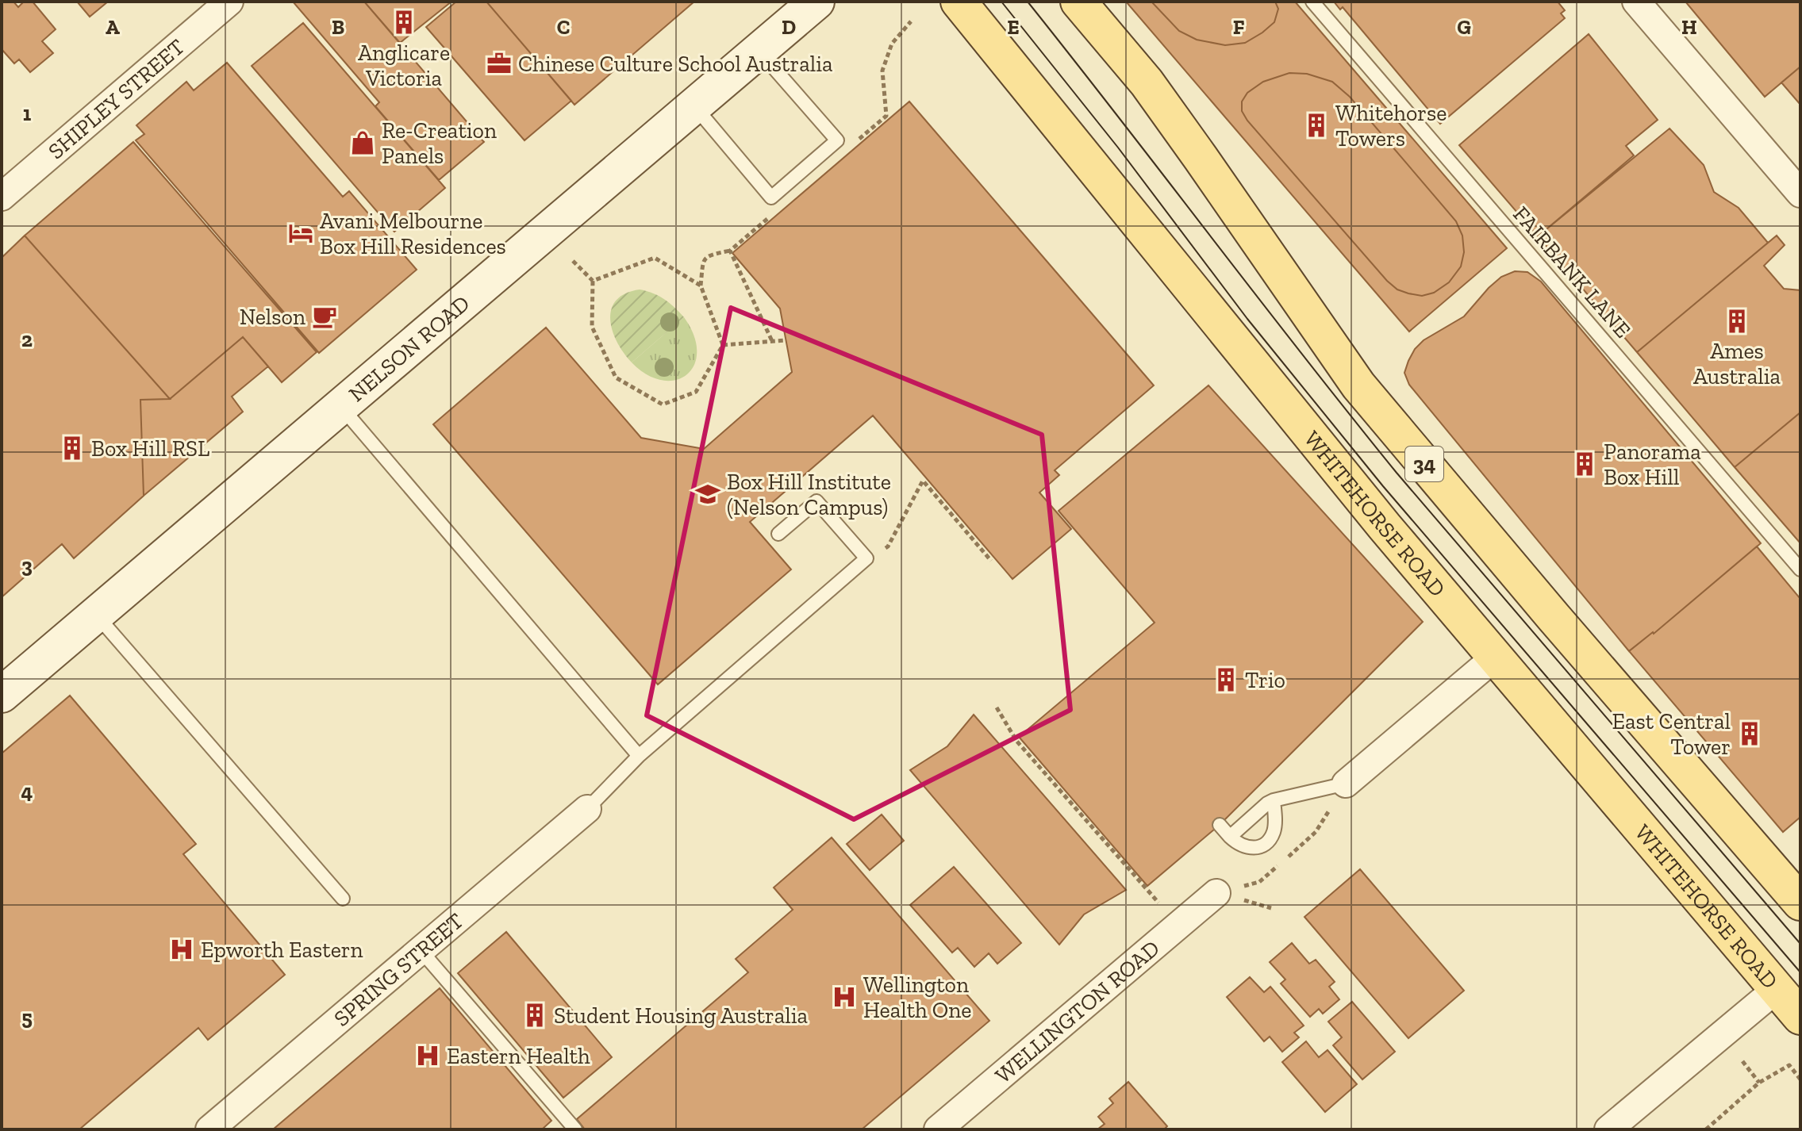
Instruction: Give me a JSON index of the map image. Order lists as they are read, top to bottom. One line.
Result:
{"streets":{"main road":["34","WHITEHORSE ROAD"],"street":["SHIPLEY STREET","NELSON ROAD","SPRING STREET","WELLINGTON ROAD"],"lane":["FAIRBANK LANE"]},"places":{"building":["Anglicare Victoria","Whitehorse Towers","Ames Australia","Box Hill RSL","Panorama Box Hill","Trio","East Central Tower","Student Housing Australia"],"office":["Chinese Culture School Australia"],"shop":["Re-Creation Panels"],"hotel":["Avani Melbourne Box Hill Residences"],"cafe":["Nelson"],"school or university":["Box Hill Institute (Nelson Campus)"],"hospital":["Epworth Eastern","Wellington Health One","Eastern Health"]},"grid":{"columns":["A","B","C","D","E","F","G","H"],"rows":["1","2","3","4","5"]}}
